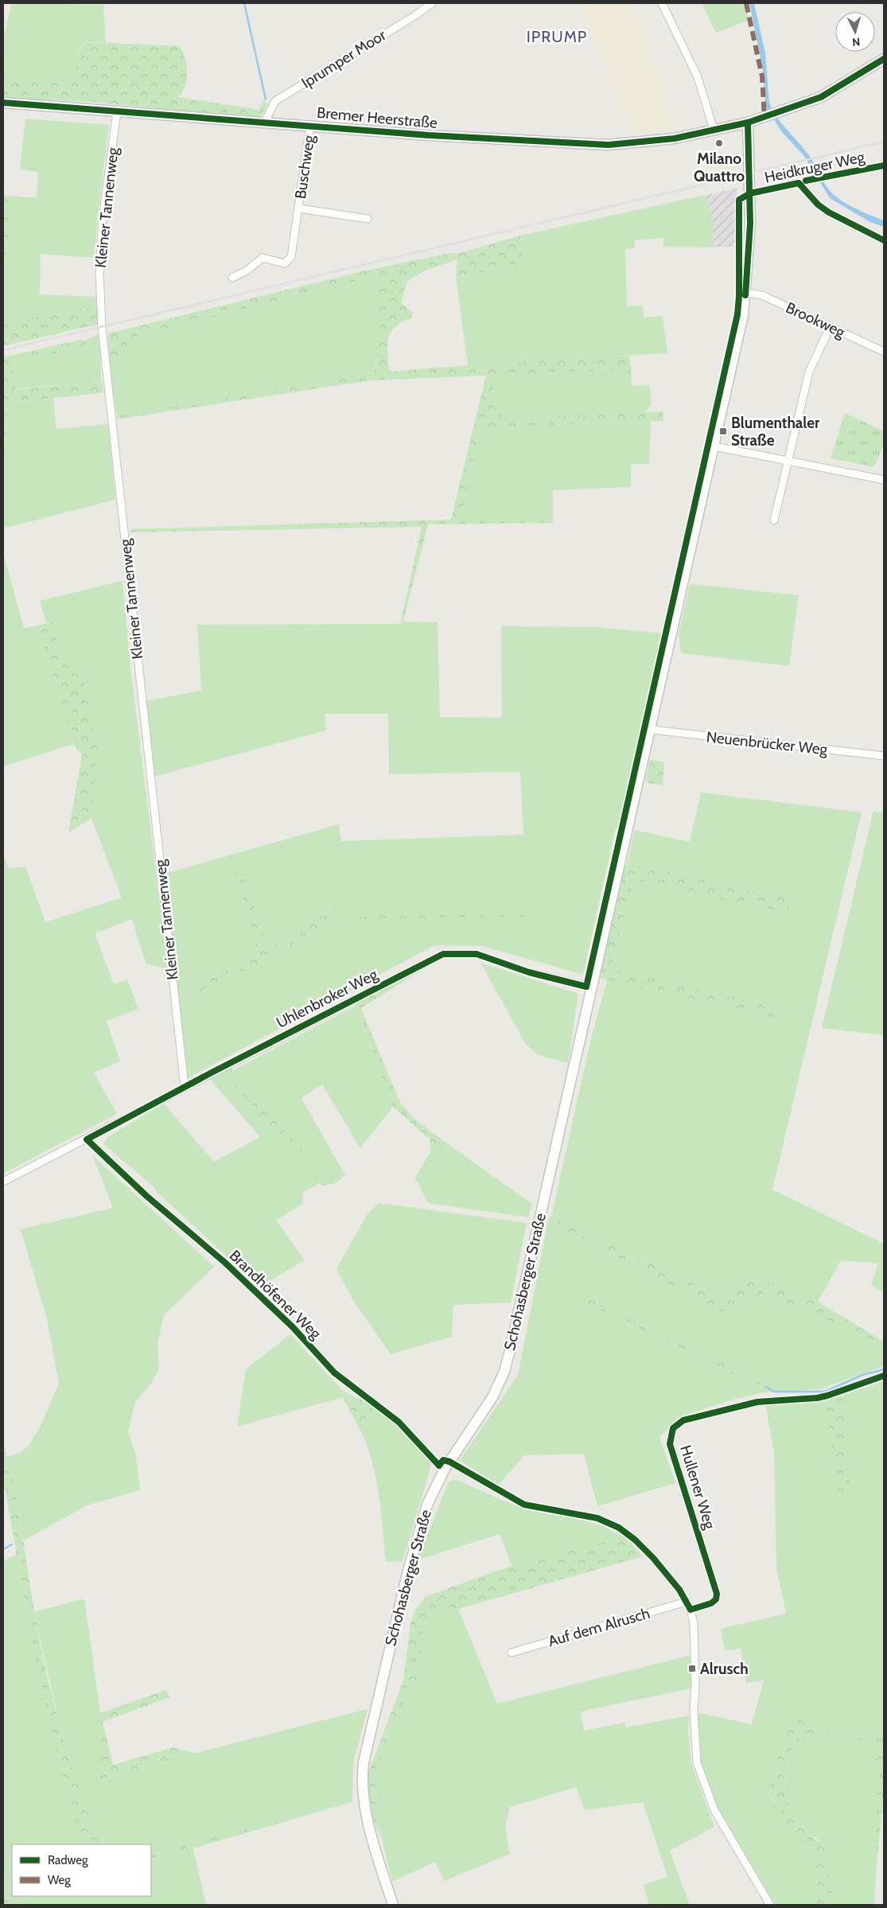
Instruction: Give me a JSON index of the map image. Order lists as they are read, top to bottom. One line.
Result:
{"streets":{"street":["Iprumper Moor","Bremer Heerstraße","Buschweg","Heidkruger Weg","Kleiner Tannenweg","Brookweg","Neuenbrücker Weg","Uhlenbroker Weg","Schohasberger Straße","Brandhöfener Weg","Hullener Weg","Auf dem Alrusch"]},"crossings":[["Iprumper Moor","Bremer Heerstraße"],["Bremer Heerstraße","Buschweg"],["Bremer Heerstraße","Kleiner Tannenweg"],["Bremer Heerstraße","Schohasberger Straße"],["Heidkruger Weg","Schohasberger Straße"],["Kleiner Tannenweg","Uhlenbroker Weg"],["Brookweg","Schohasberger Straße"],["Neuenbrücker Weg","Schohasberger Straße"],["Uhlenbroker Weg","Schohasberger Straße"],["Uhlenbroker Weg","Brandhöfener Weg"],["Schohasberger Straße","Brandhöfener Weg"],["Brandhöfener Weg","Hullener Weg"],["Brandhöfener Weg","Auf dem Alrusch"]],"districts":["IPRUMP"],"places":{"other":["Milano Quattro"],"transit":["Blumenthaler Straße","Alrusch"]},"legend":["Radweg","Weg"],"north":"bottom"}
